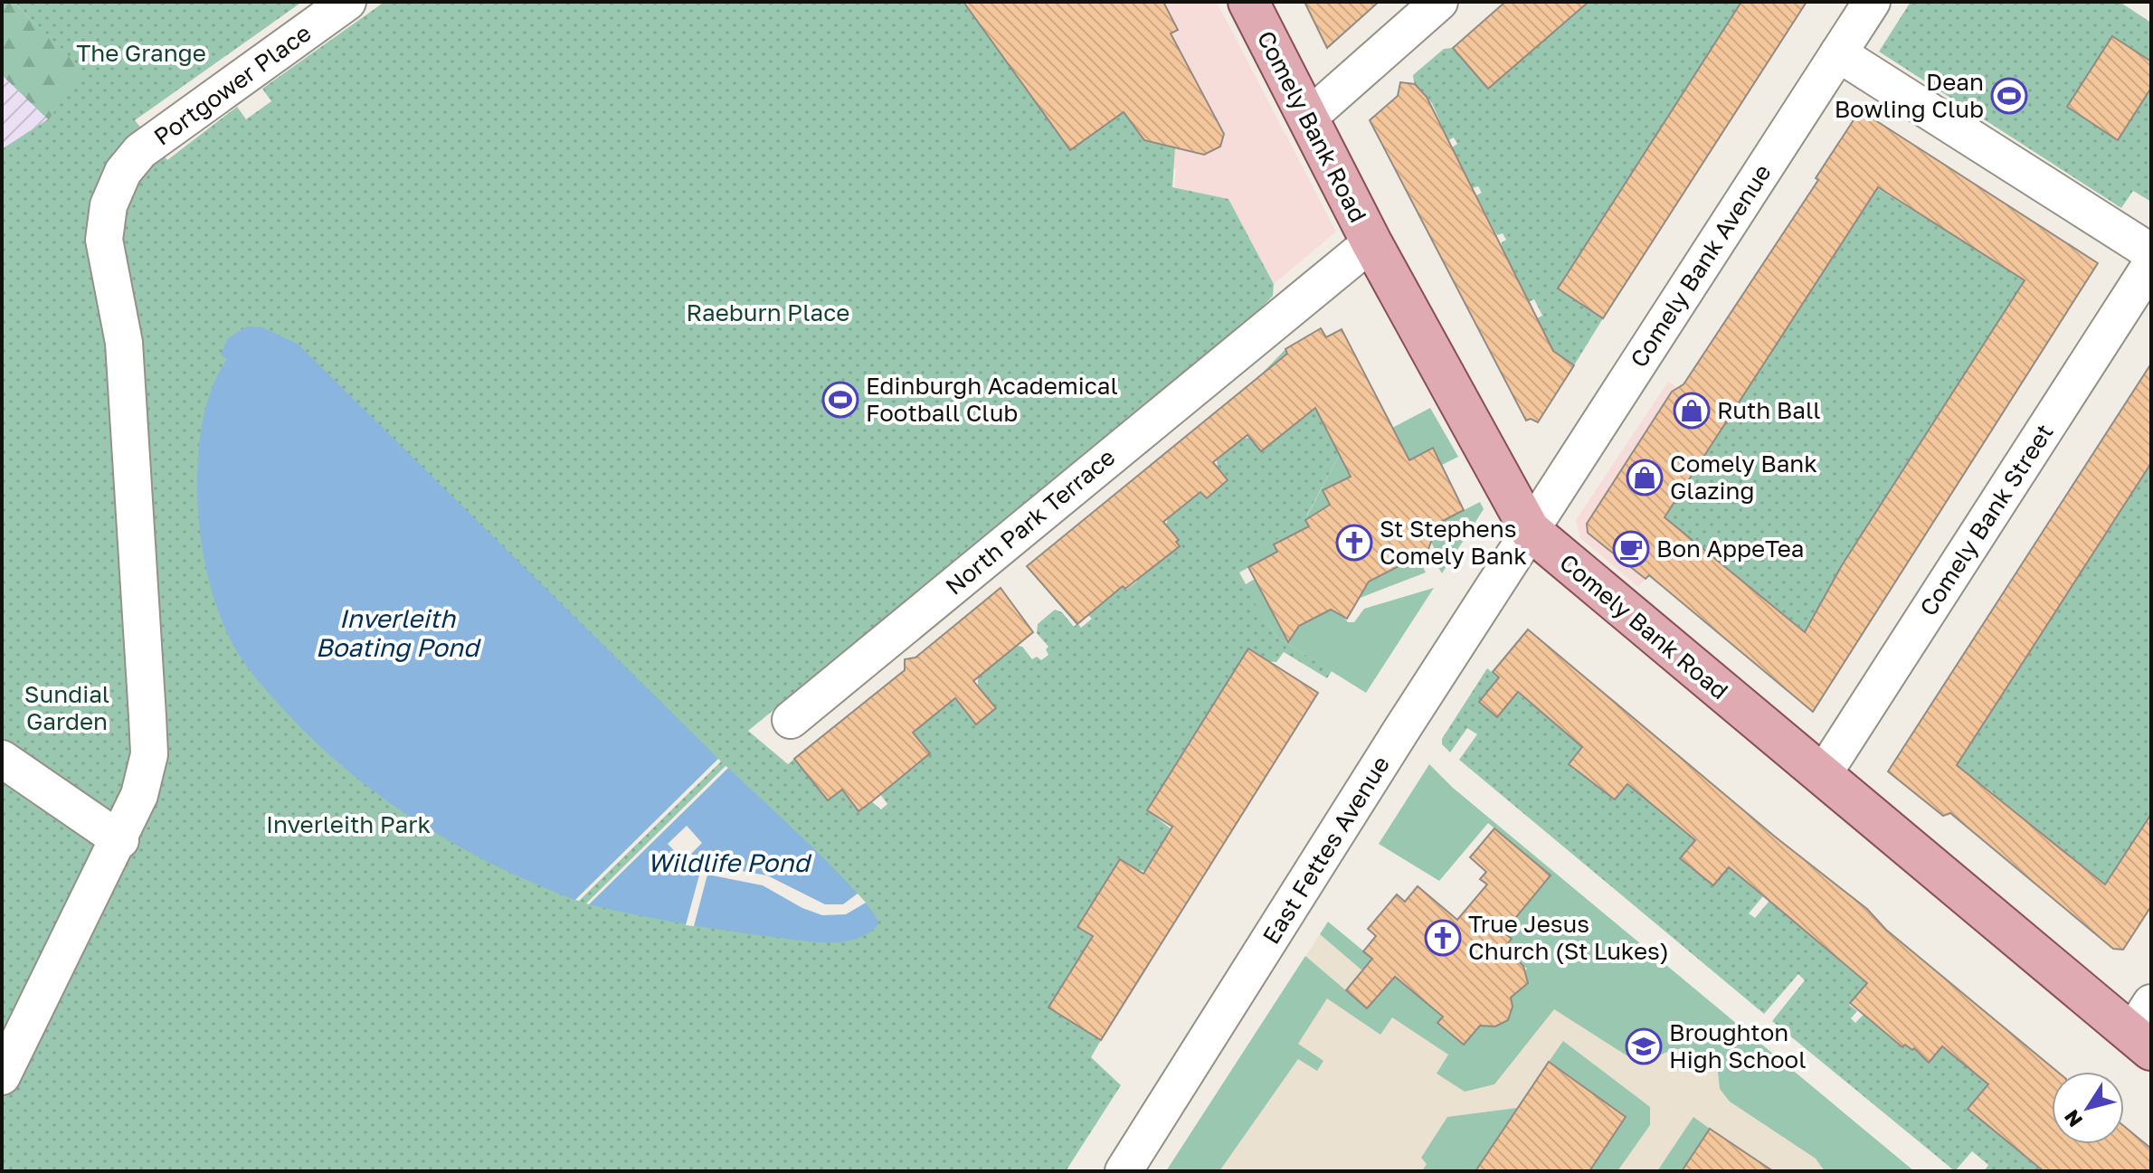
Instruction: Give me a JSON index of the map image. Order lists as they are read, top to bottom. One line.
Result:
{"streets":{"main road":["Comely Bank Road"],"street":["Portgower Place","Comely Bank Avenue","Comely Bank Street","North Park Terrace","East Fettes Avenue"]},"crossings":[["Comely Bank Road","Comely Bank Avenue"],["Comely Bank Road","Comely Bank Street"],["Comely Bank Road","North Park Terrace"],["Comely Bank Road","East Fettes Avenue"],["Comely Bank Avenue","East Fettes Avenue"]],"water":["Inverleith Boating Pond","Wildlife Pond"],"parks":["The Grange","Raeburn Place","Sundial Garden","Inverleith Park"],"places":{"sports":["Dean Bowling Club","Edinburgh Academical Football Club"],"shop":["Ruth Ball","Comely Bank Glazing"],"church":["St Stephens Comely Bank","True Jesus Church (St Lukes)"],"cafe":["Bon AppeTea"],"school or university":["Broughton High School"]},"north":"bottom left"}
